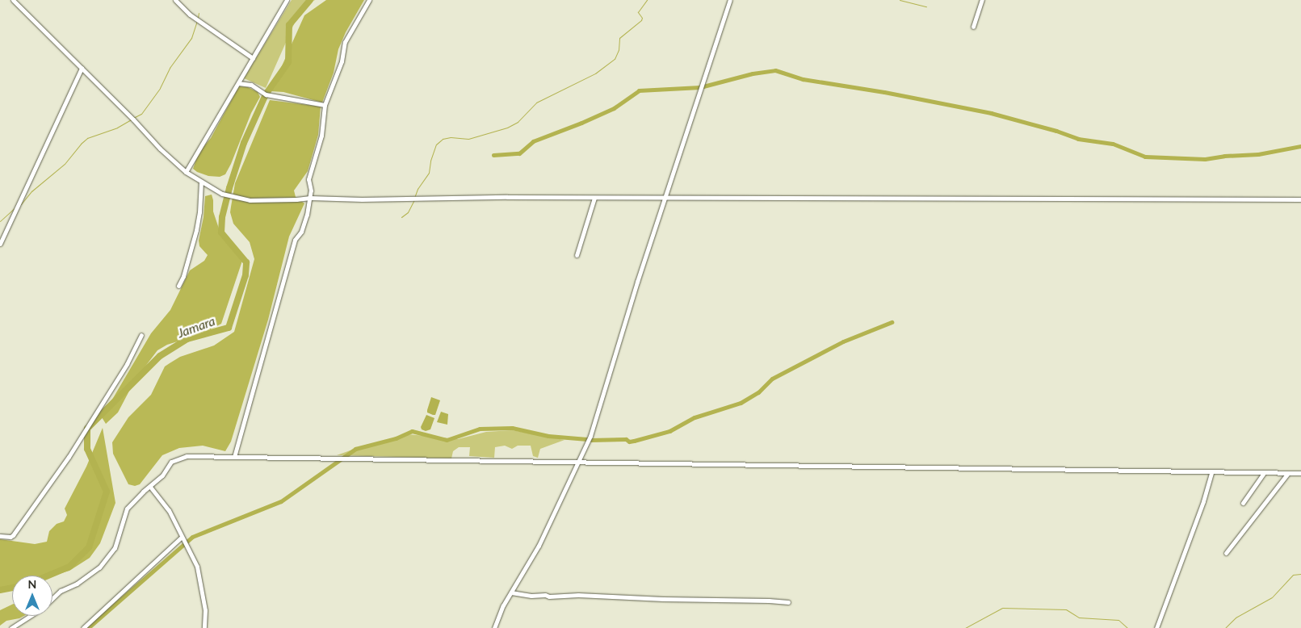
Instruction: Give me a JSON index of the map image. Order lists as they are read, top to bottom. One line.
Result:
{"water":["Jamara"],"north":"top"}
